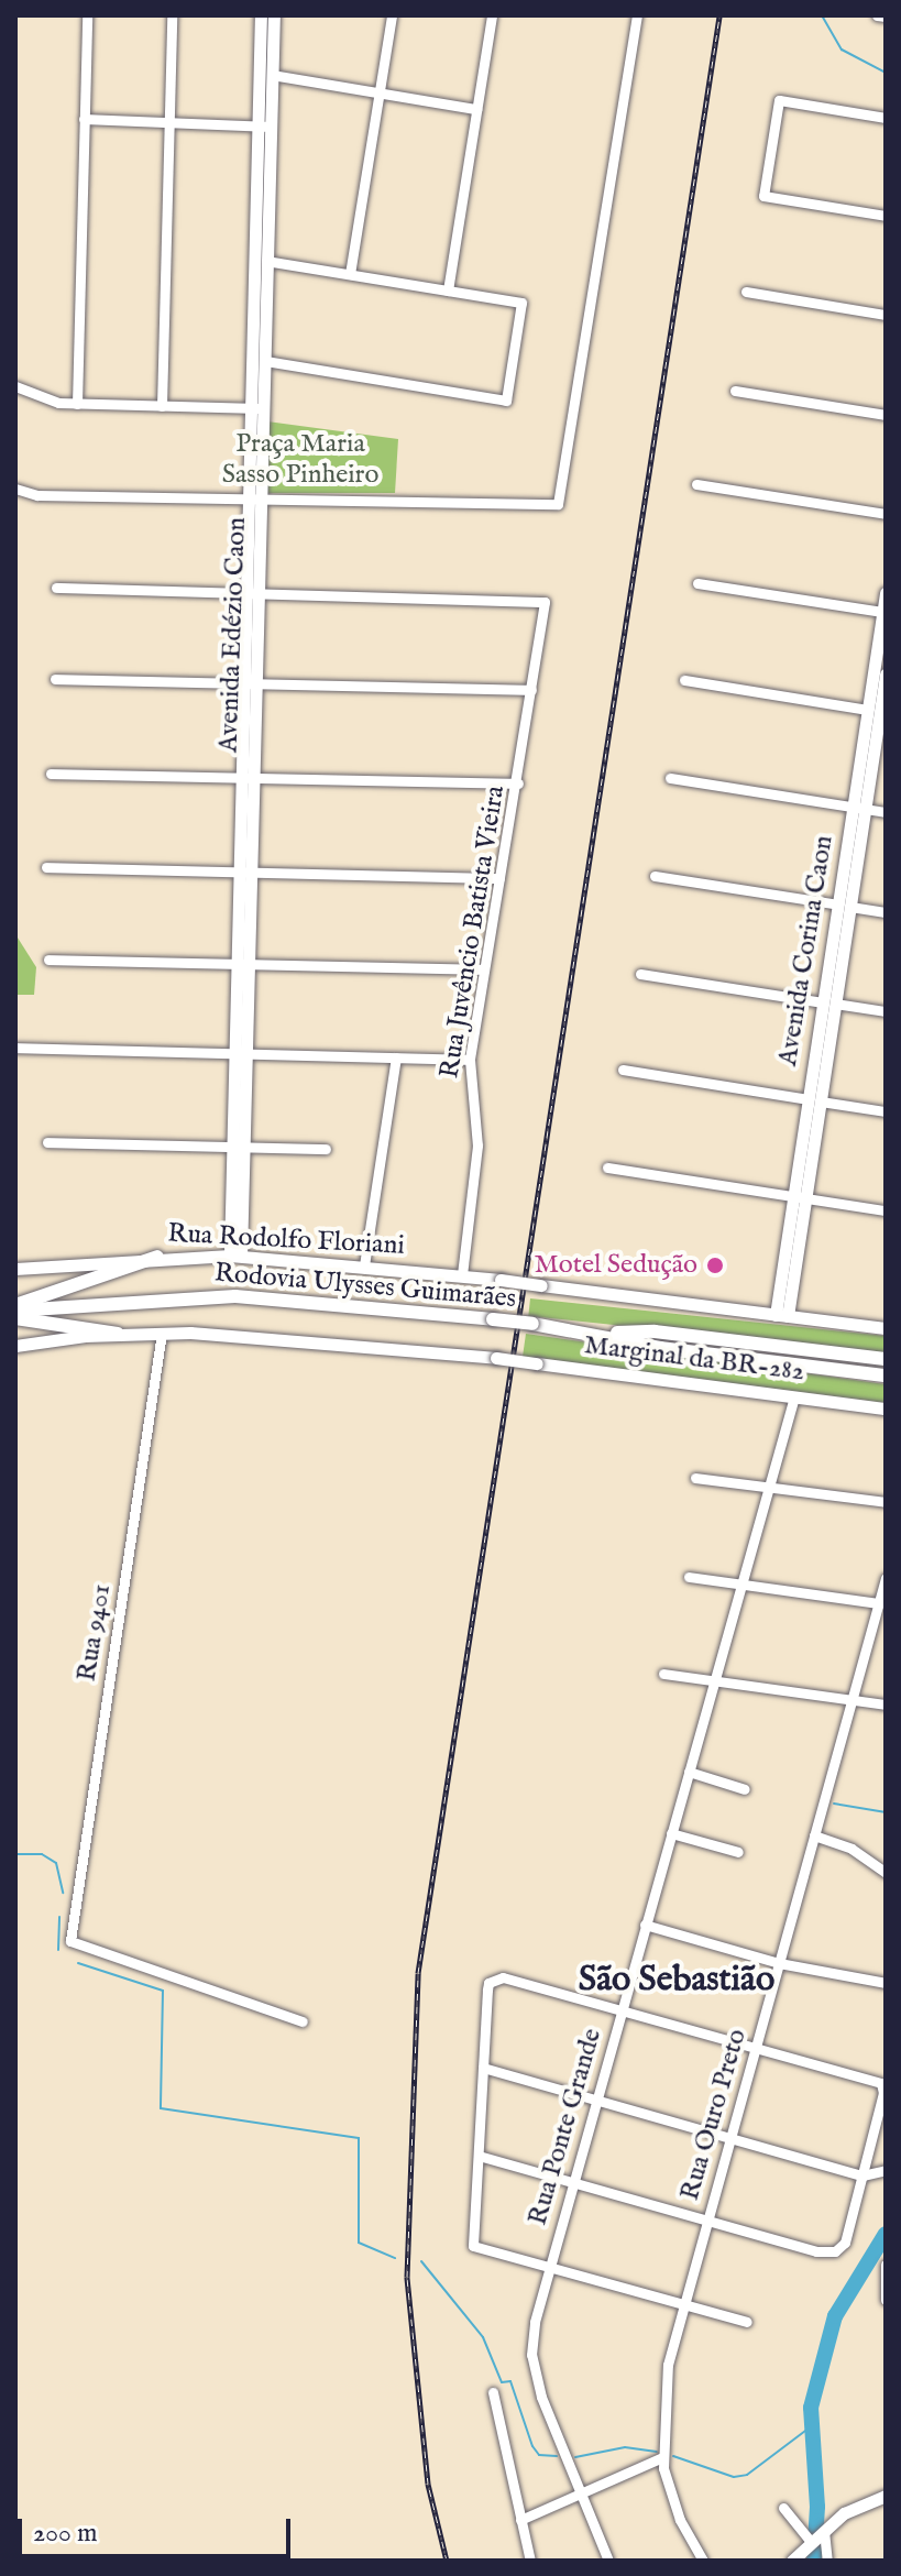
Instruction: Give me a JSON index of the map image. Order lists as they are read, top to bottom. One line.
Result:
{"streets":{"highway":["Rodovia Ulysses Guimarães"],"main road":["Avenida Edézio Caon","Avenida Corina Caon","Rua Rodolfo Floriani","Marginal da BR-282"],"street":["Rua Juvêncio Batista Vieira","Rua 9401","Rua Ouro Preto","Rua Ponte Grande"]},"crossings":[["Avenida Edézio Caon","Rua Juvêncio Batista Vieira"],["Avenida Edézio Caon","Rua Rodolfo Floriani"],["Rua Juvêncio Batista Vieira","Rua Rodolfo Floriani"],["Avenida Corina Caon","Marginal da BR-282"],["Rua Rodolfo Floriani","Marginal da BR-282"],["Marginal da BR-282","Rua 9401"],["Marginal da BR-282","Rua Ponte Grande"]],"districts":["São Sebastião"],"parks":["Praça Maria Sasso Pinheiro"],"places":["Motel Sedução"],"scale_bar":"200 m"}
